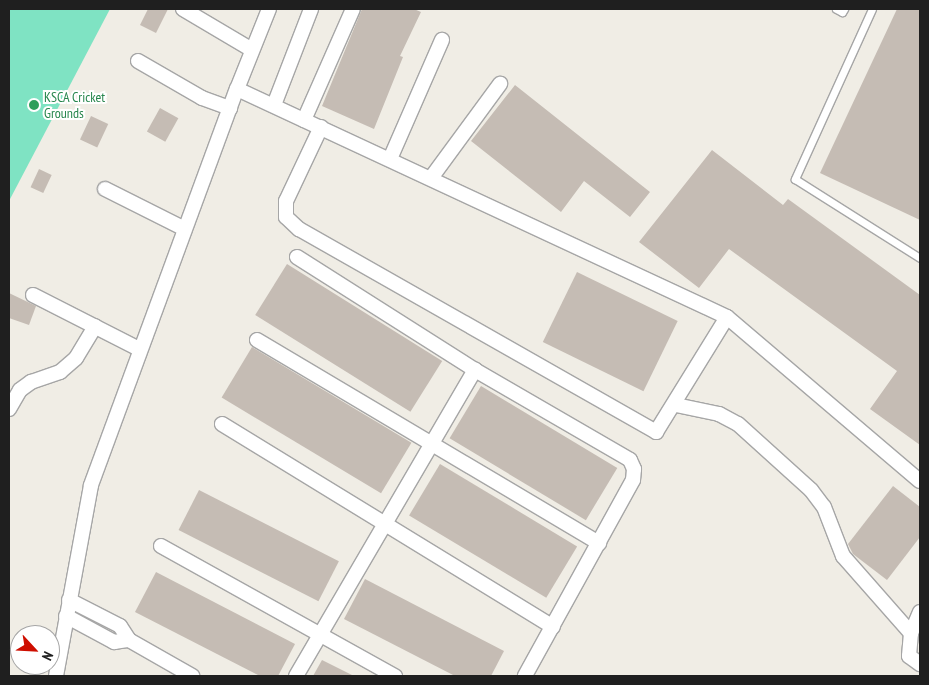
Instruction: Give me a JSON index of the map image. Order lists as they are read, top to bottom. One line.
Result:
{"places":["KSCA Cricket Grounds"],"north":"bottom right"}
